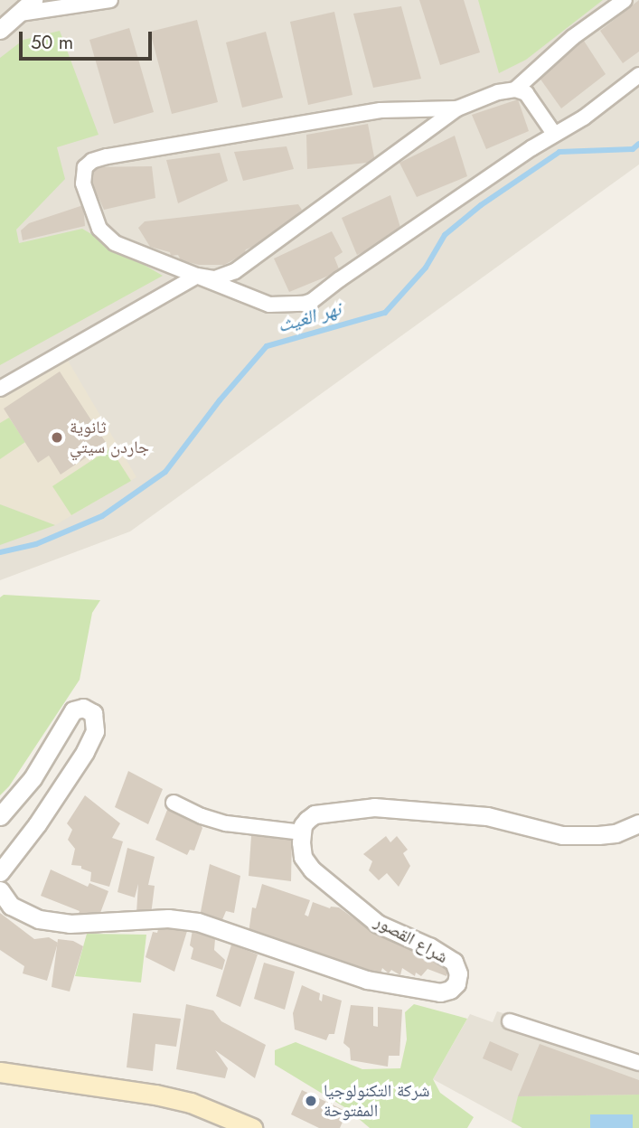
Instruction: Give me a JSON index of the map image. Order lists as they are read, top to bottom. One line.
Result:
{"streets":{"street":["شراع القصور"]},"water":["نهر الغيث"],"places":["ثانوية جاردن سيتي","شركة التكنولوجيا المفتوحة"],"scale_bar":"50 m"}
